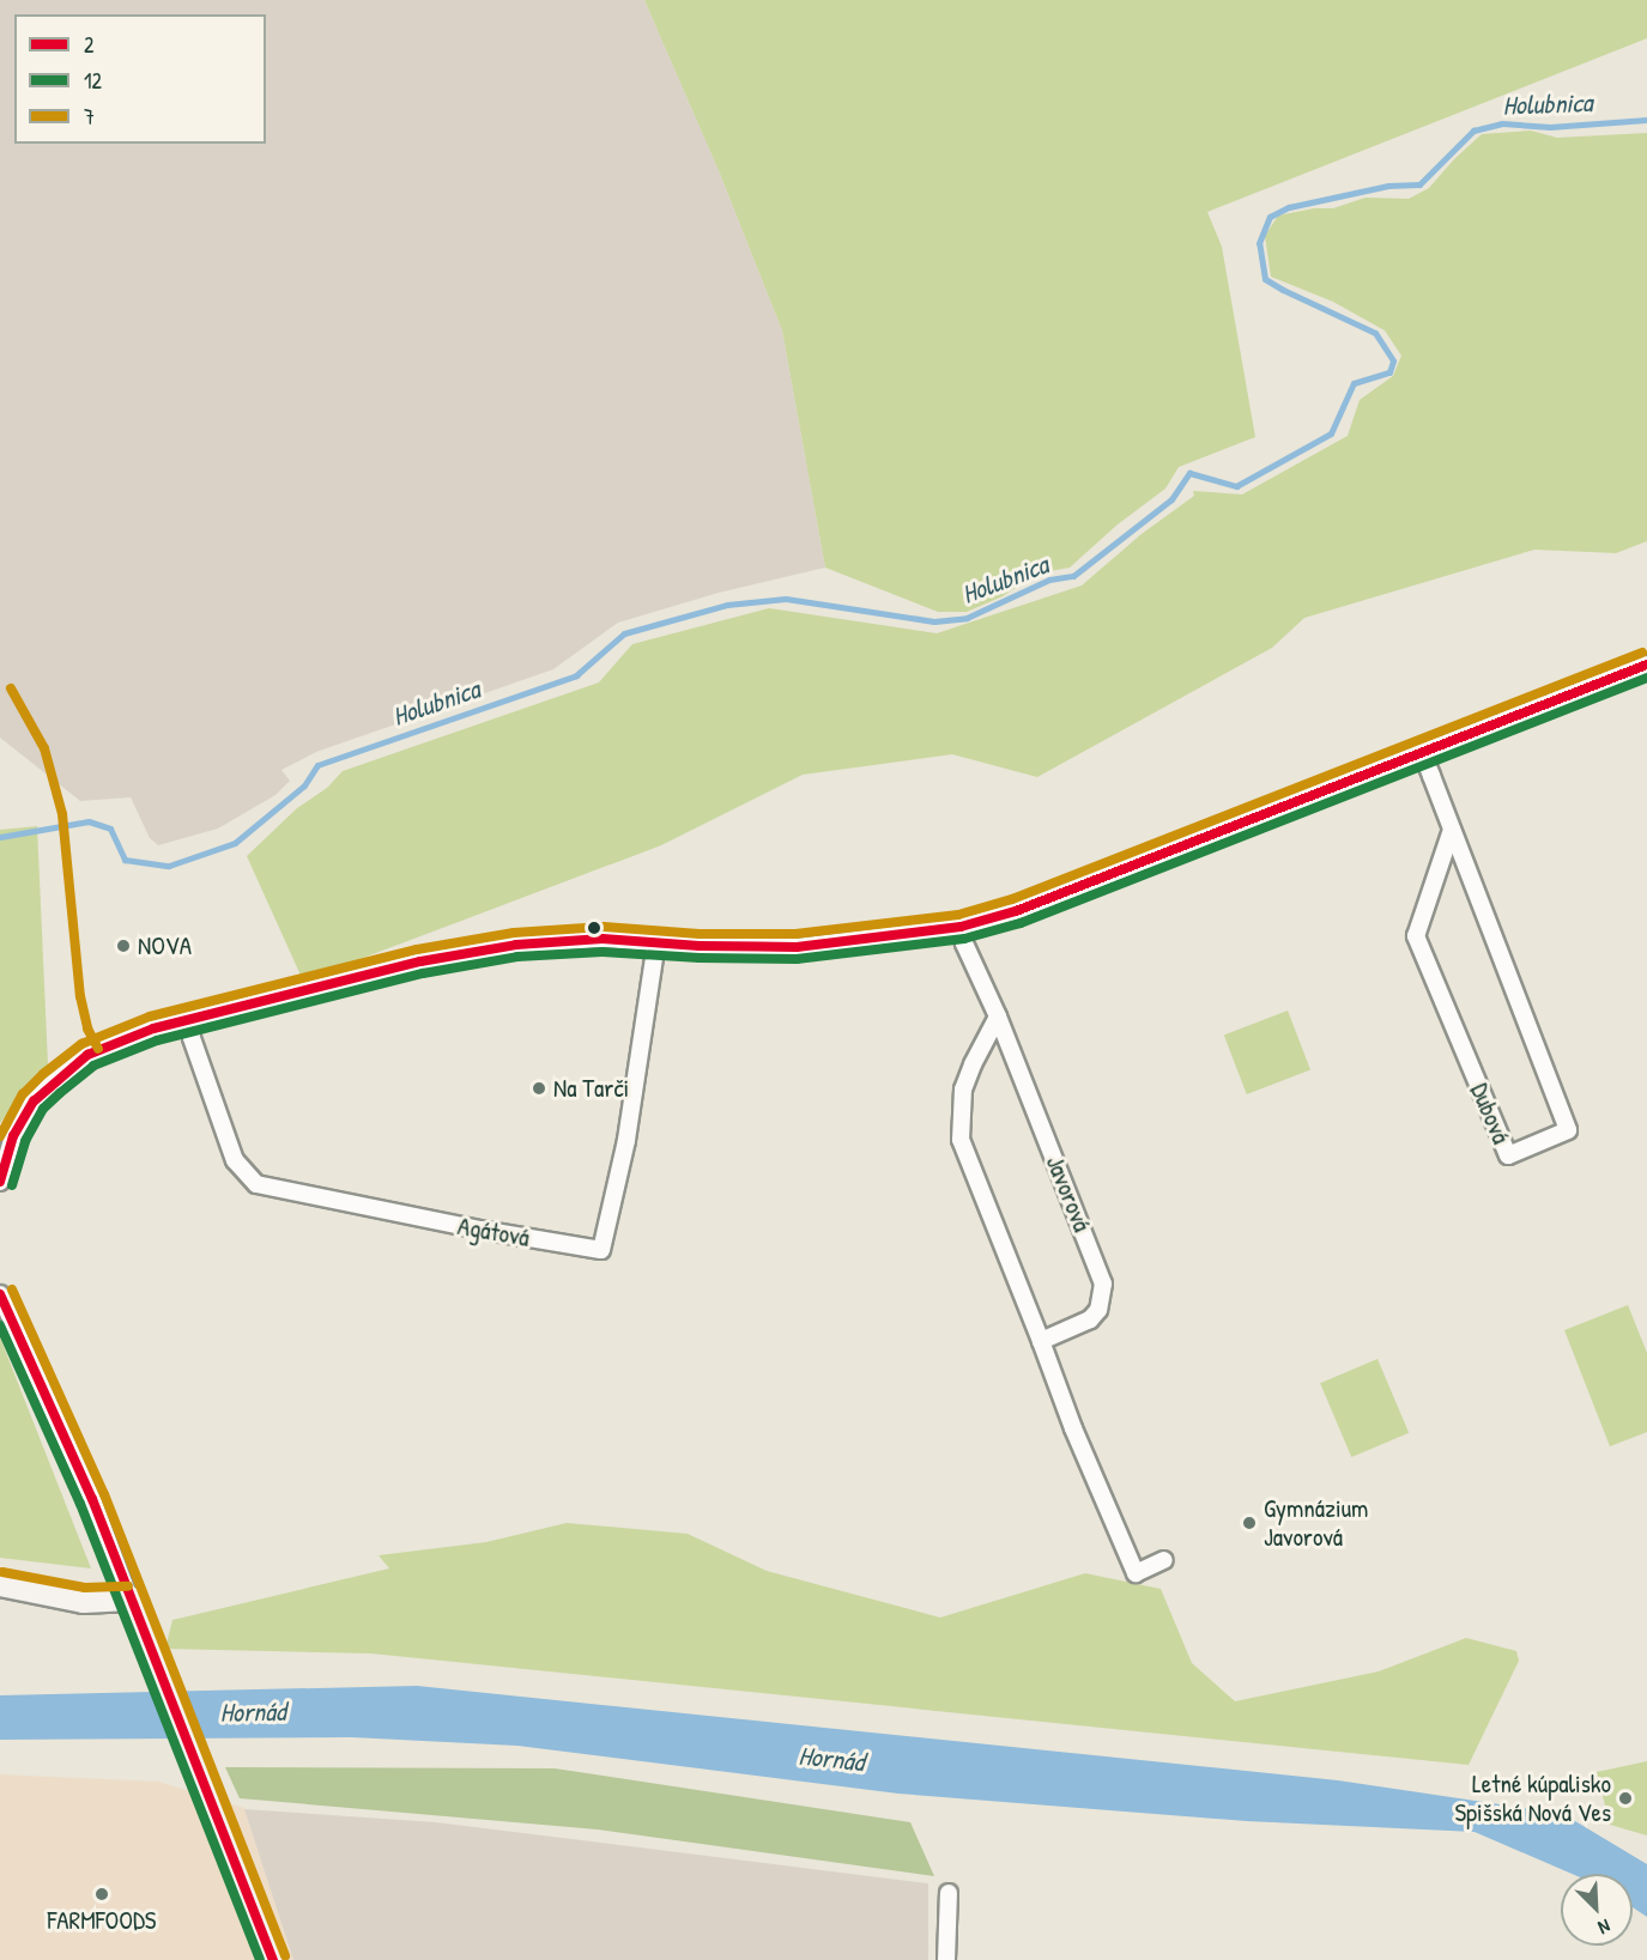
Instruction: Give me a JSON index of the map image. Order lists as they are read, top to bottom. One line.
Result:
{"streets":{"street":["Dubová","Javorová","Agátová"]},"water":["Holubnica","Hornád"],"places":["NOVA","Na Tarči","Gymnázium Javorová","Letné kúpalisko Spišská Nová Ves","FARMFOODS"],"lines":["transit line 7","transit line 2","transit line 12"],"legend":["2","12","7"],"north":"bottom right"}
